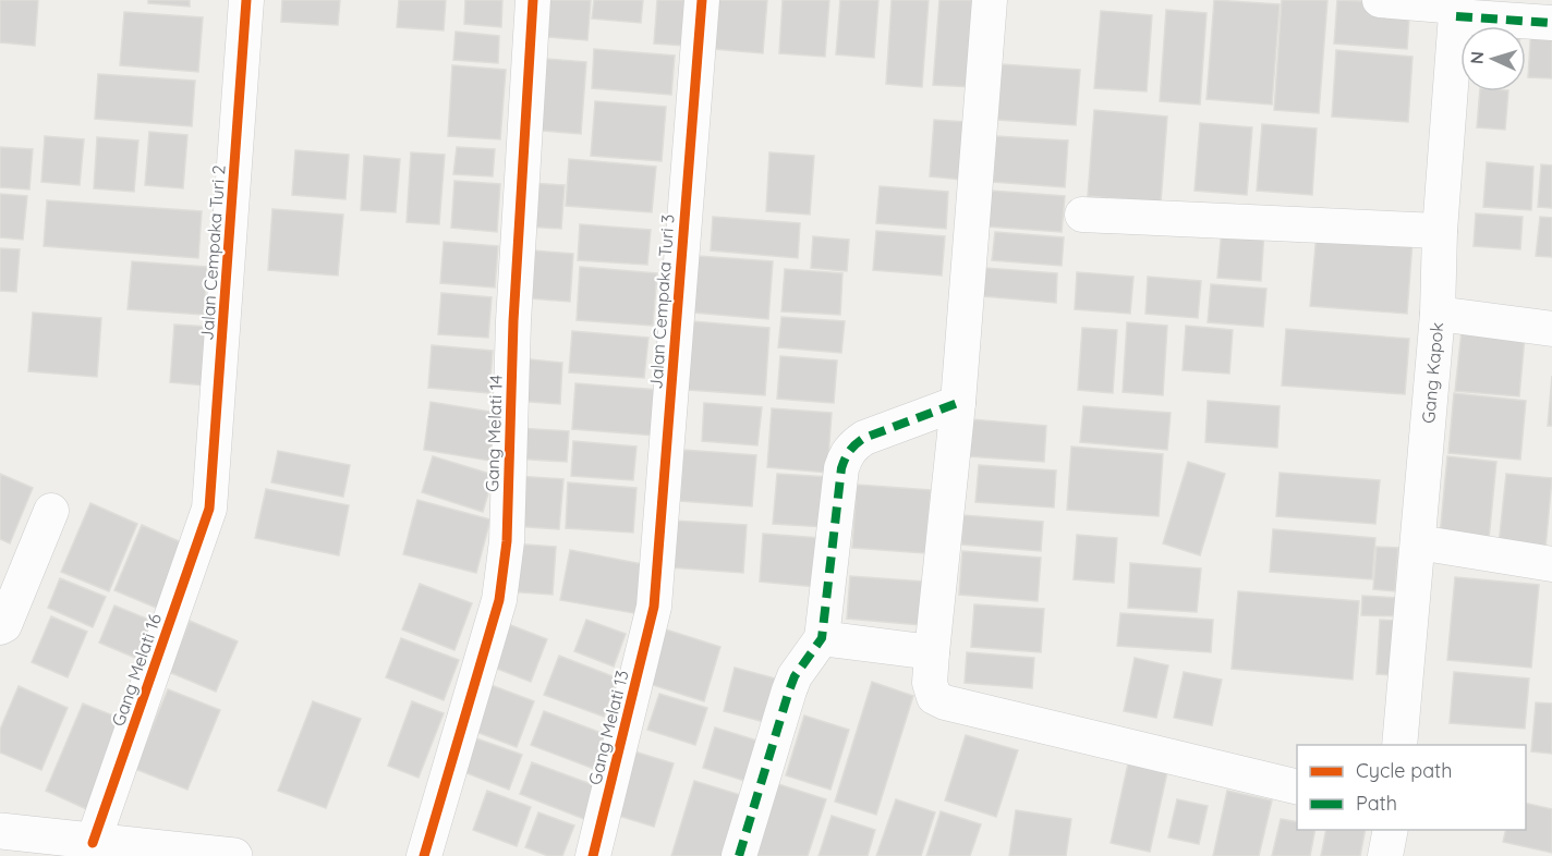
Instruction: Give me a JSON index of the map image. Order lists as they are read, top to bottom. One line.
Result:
{"streets":{"street":["Jalan Cempaka Turi 2","Jalan Cempaka Turi 3","Gang Kapok","Gang Melati 14","Gang Melati 16","Gang Melati 13"]},"crossings":[["Jalan Cempaka Turi 2","Gang Melati 16"],["Jalan Cempaka Turi 3","Gang Melati 13"]],"legend":["Cycle path","Path"],"north":"left"}
